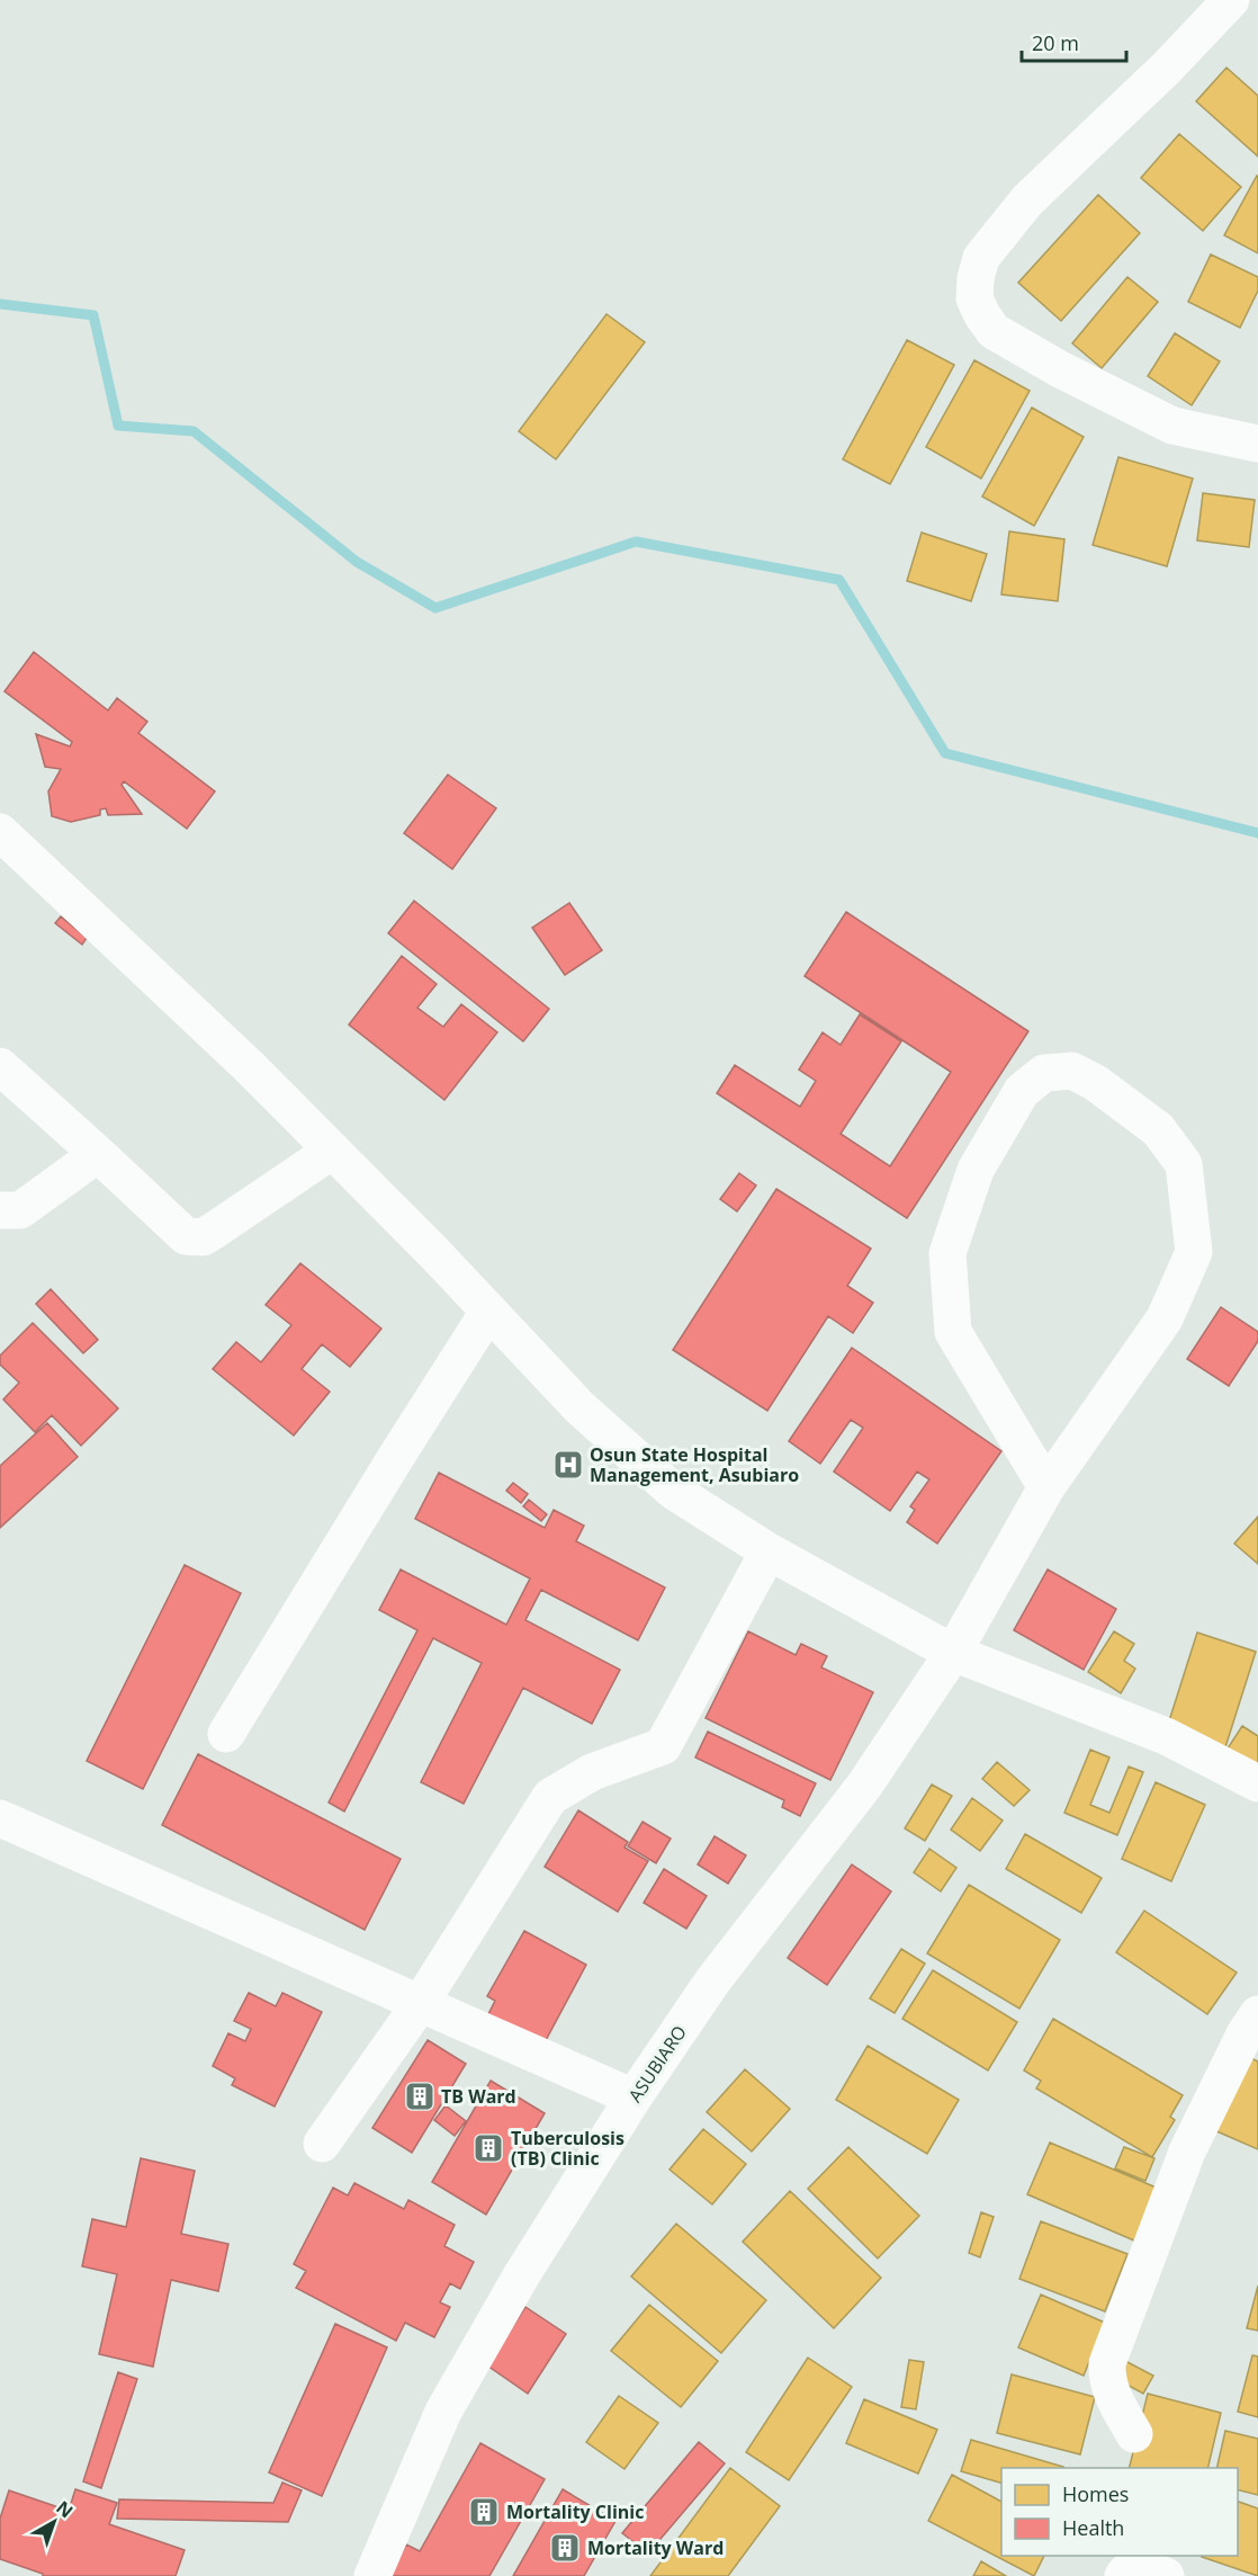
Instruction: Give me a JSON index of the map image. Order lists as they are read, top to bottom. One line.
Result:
{"streets":{"street":["ASUBIARO"]},"places":{"hospital":["Osun State Hospital Management, Asubiaro"],"building":["TB Ward","Tuberculosis (TB) Clinic","Mortality Clinic","Mortality Ward"]},"legend":["Homes","Health"],"scale_bar":"20 m","north":"top right"}
